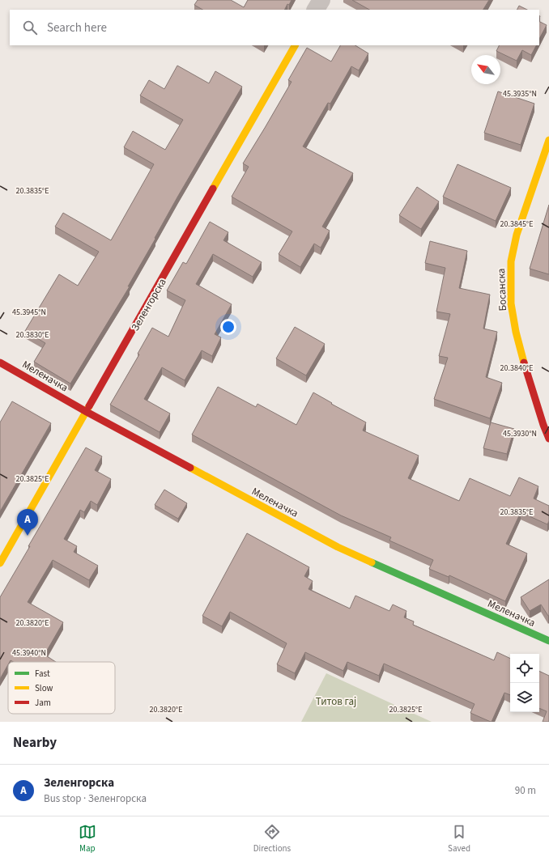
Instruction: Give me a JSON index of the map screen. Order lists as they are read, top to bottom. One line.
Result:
{"streets":{"street":["Босанска","Зеленгорска","Меленачка"]},"crossings":[["Зеленгорска","Меленачка"]],"parks":["Титов гај"],"legend":["Fast","Slow","Jam"],"north":"top left","page":{"search":"Search here","pins":"A","heading":"Nearby","list":[{"mark":"A","name":"Зеленгорска","note":"Bus stop · Зеленгорска","value":"90 m"}],"nav":["Map","Directions","Saved"]},"coordinates":["45.3935°N","20.3835°E","20.3845°E","45.3945°N","20.3830°E","20.3840°E","45.3930°N","20.3825°E","20.3820°E","45.3940°N"]}
